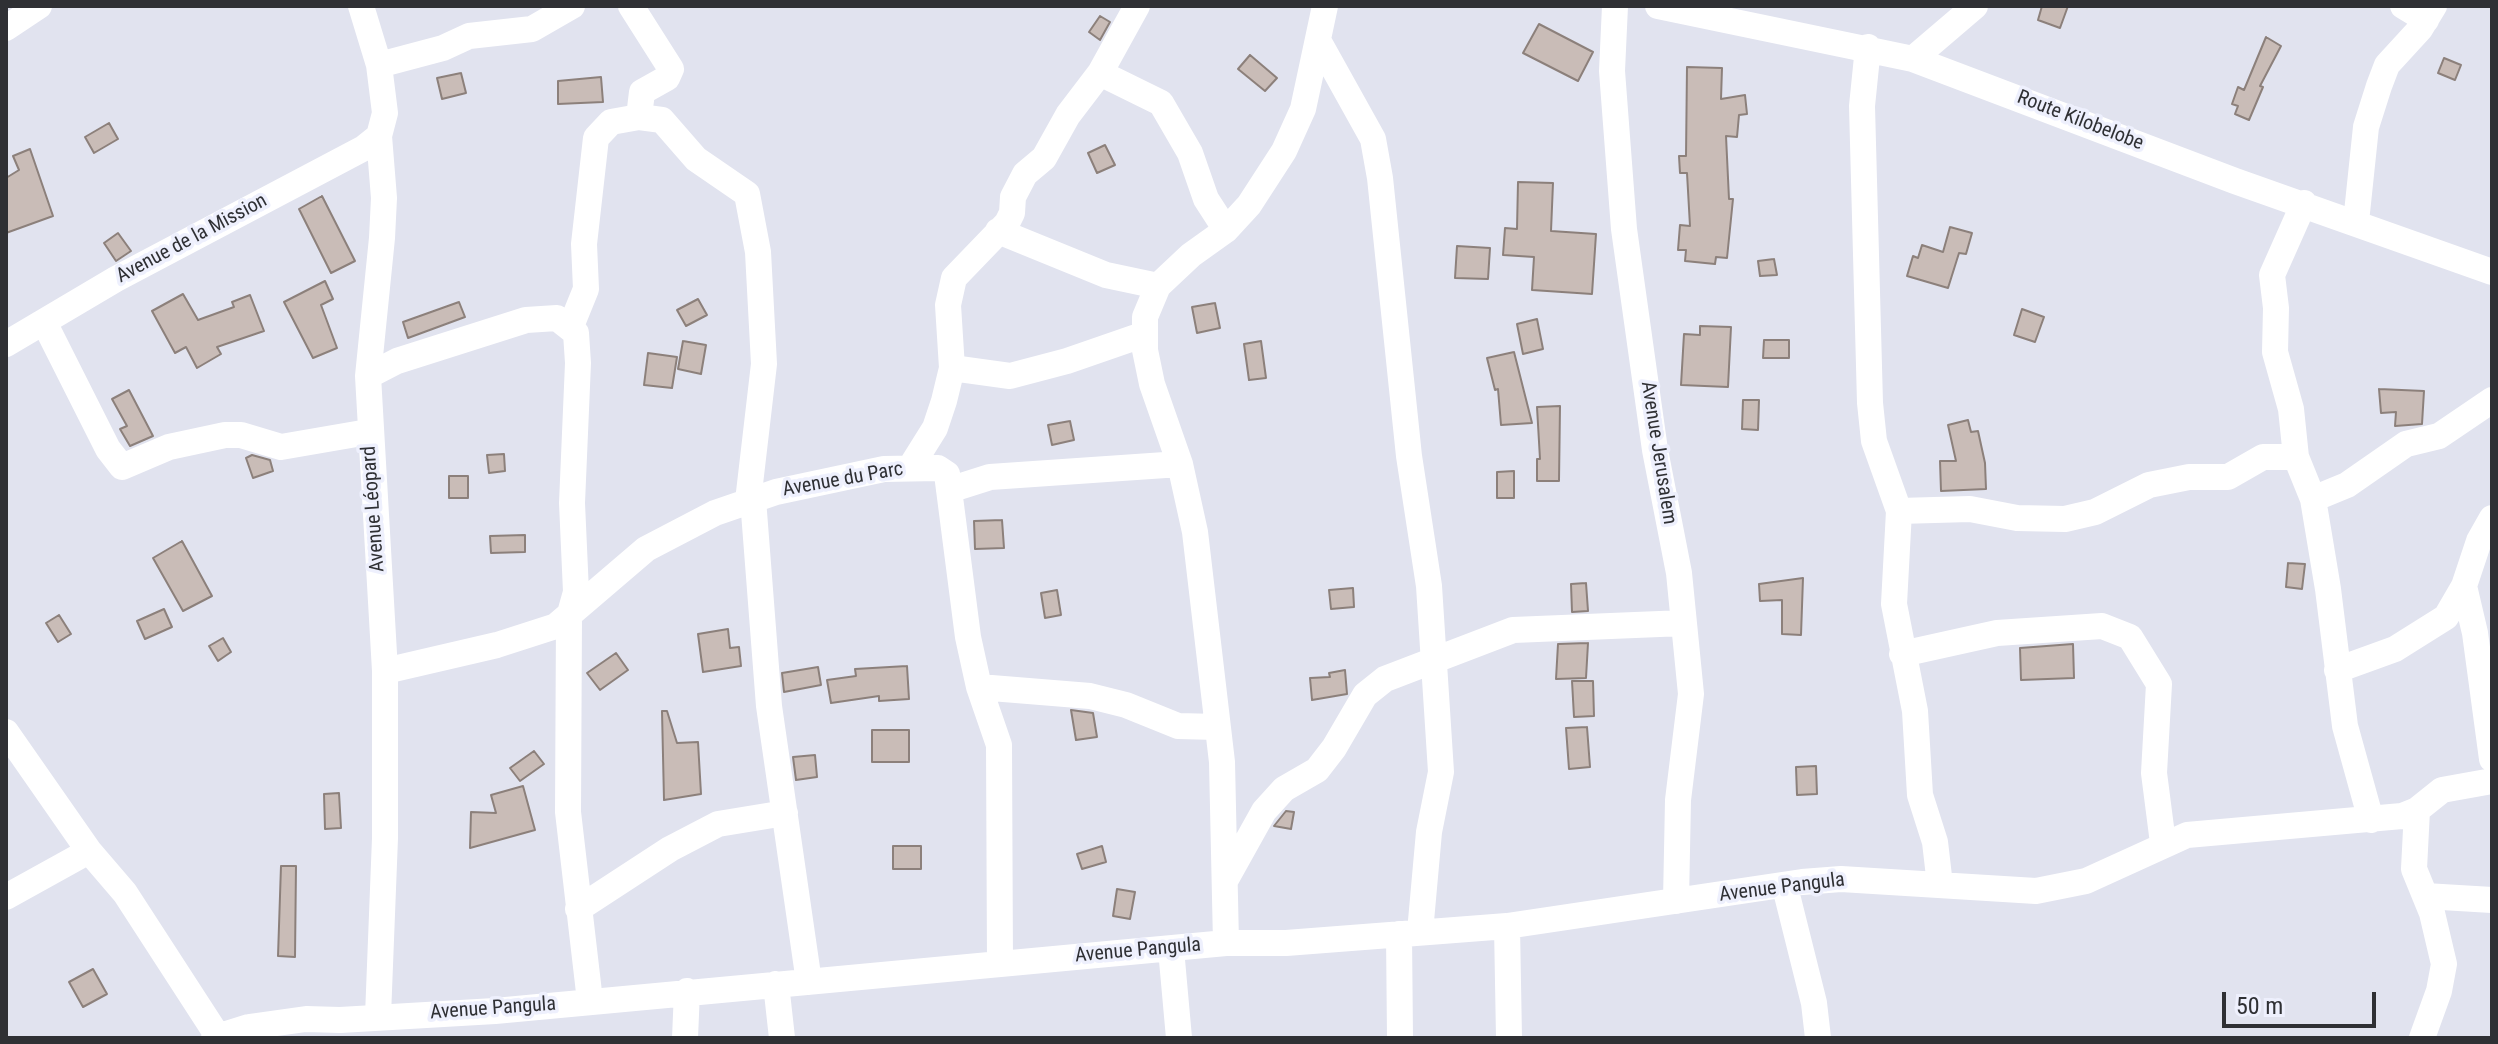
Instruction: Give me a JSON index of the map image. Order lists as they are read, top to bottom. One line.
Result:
{"streets":{"street":["Route Kilobelobe","Avenue de la Mission","Avenue Jerusalem","Avenue du Parc","Avenue Léopard","Avenue Pangula"]},"crossings":[["Avenue de la Mission","Avenue Léopard"],["Avenue Jerusalem","Avenue Pangula"],["Avenue du Parc","Avenue Léopard"],["Avenue Léopard","Avenue Pangula"]],"scale_bar":"50 m"}
